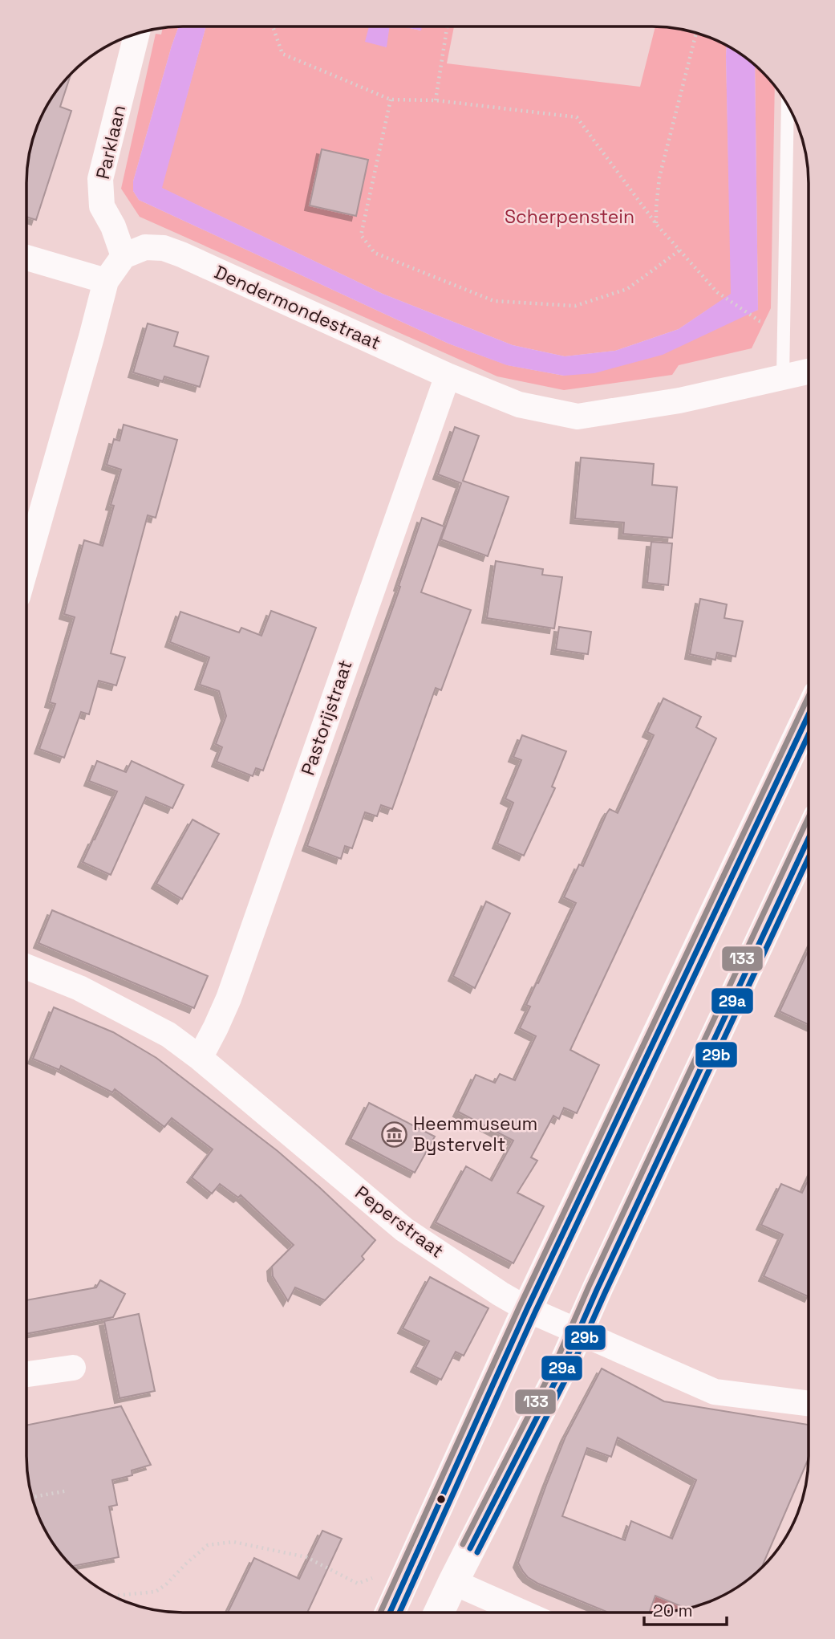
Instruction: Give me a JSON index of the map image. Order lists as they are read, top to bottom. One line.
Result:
{"streets":{"street":["Parklaan","Dendermondestraat","Pastorijstraat","Peperstraat"]},"crossings":[["Parklaan","Dendermondestraat"],["Dendermondestraat","Pastorijstraat"],["Pastorijstraat","Peperstraat"]],"parks":["Scherpenstein"],"places":{"museum":["Heemmuseum Bystervelt"]},"lines":["transit line 133","transit line 29a","transit line 29b"],"scale_bar":"20 m"}
